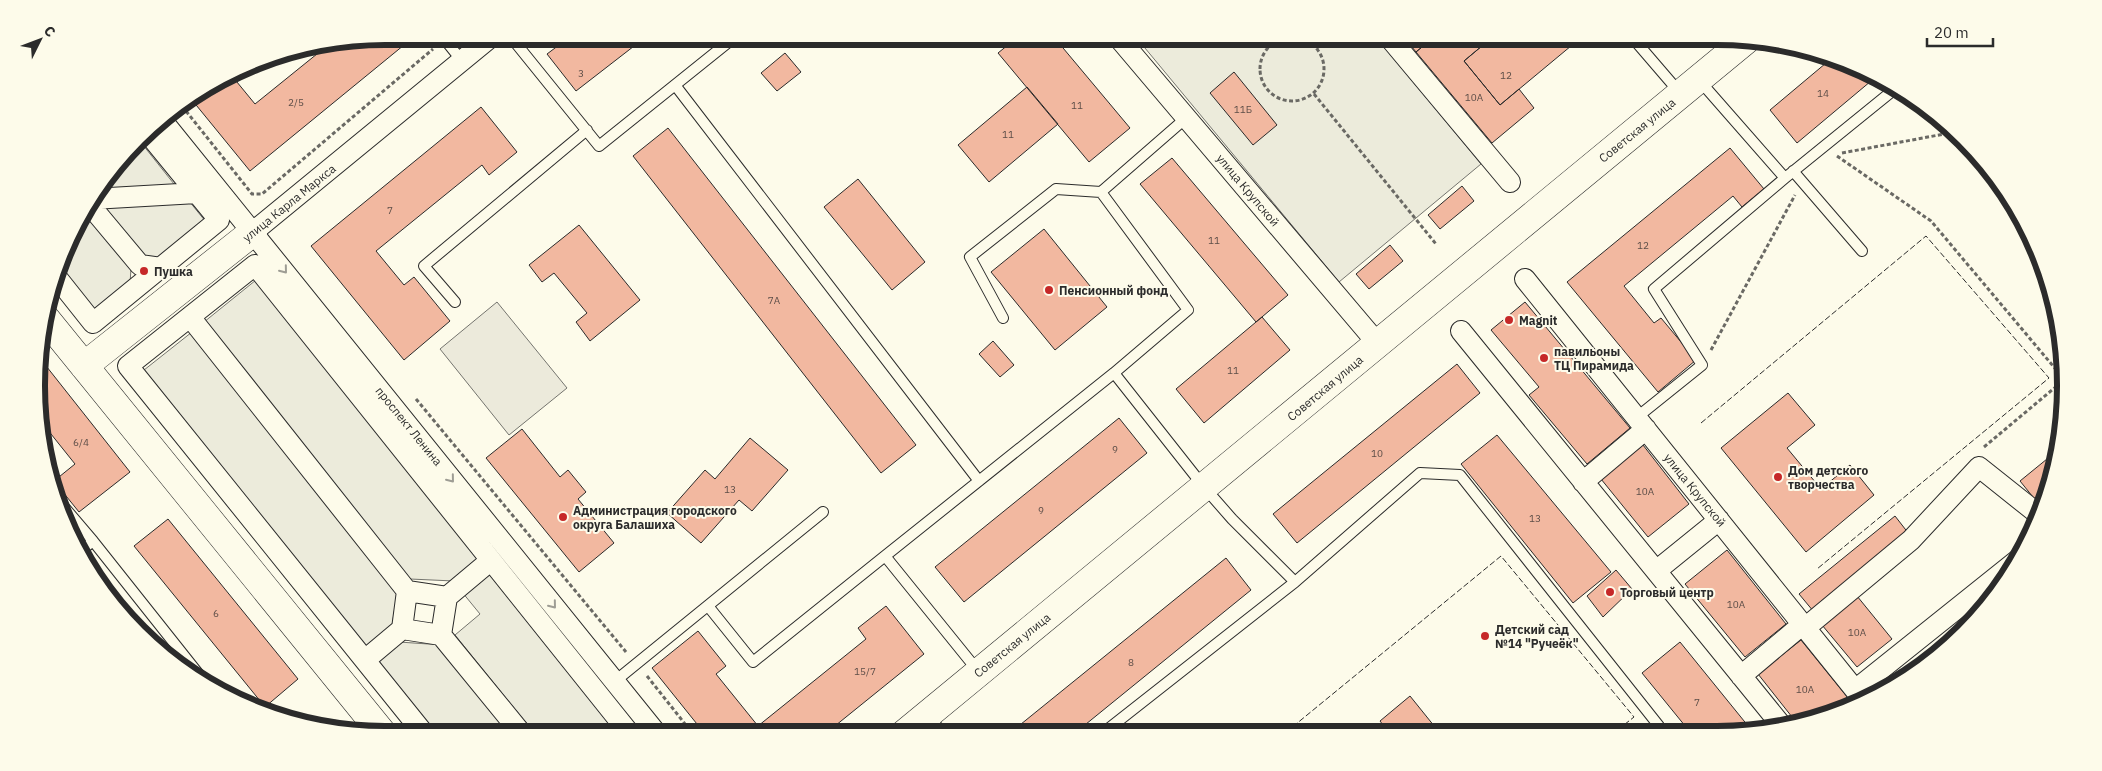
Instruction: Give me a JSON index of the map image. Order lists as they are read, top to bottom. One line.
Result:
{"streets":{"main road":["Советская улица","улица Карла Маркса"],"street":["улица Крупской","проспект Ленина"]},"crossings":[["Советская улица","улица Крупской"],["улица Карла Маркса","проспект Ленина"]],"places":["Пушка","Пенсионный фонд","Magnit","павильоны ТЦ Пирамида","Дом детского творчества","Администрация городского округа Балашиха","Торговый центр","Детский сад №14 \"Ручеёк\""],"house_numbers":["3","12","14","10А","2/5","11","11Б","11","7","11","12","7А","11","6/4","9","10","13","10А","9","13","10А","6","10А","8","15/7","10А","7"],"scale_bar":"20 m","north":"top right"}
